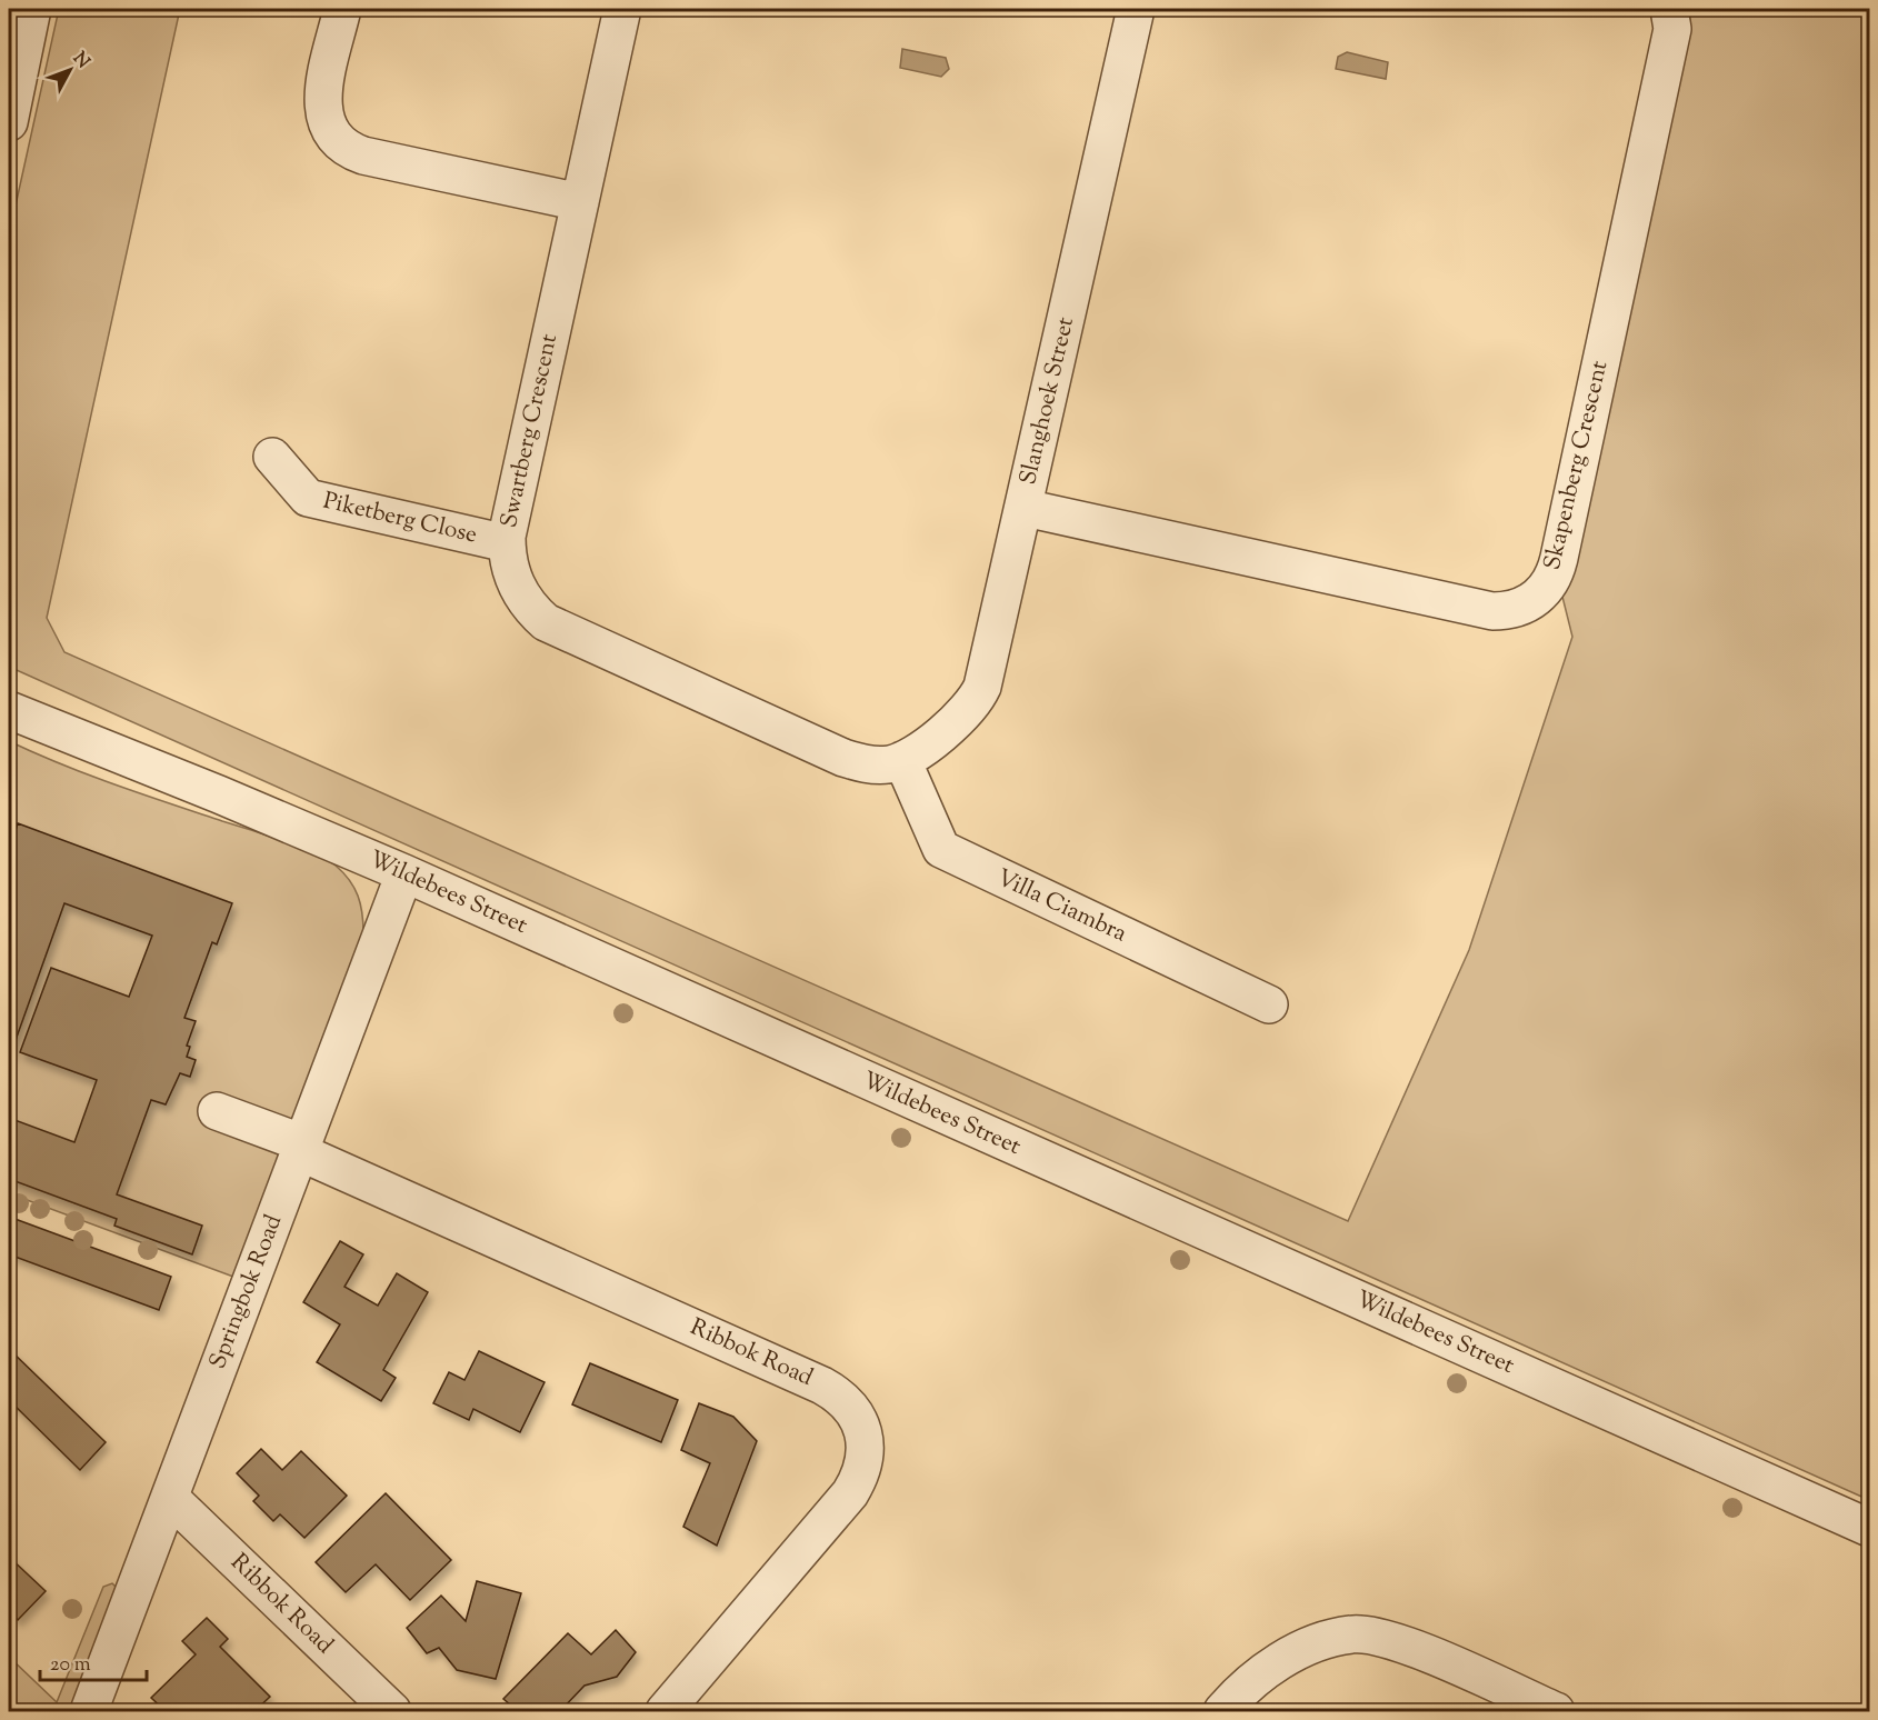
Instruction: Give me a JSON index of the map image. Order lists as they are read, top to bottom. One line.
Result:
{"streets":{"street":["Slanghoek Street","Swartberg Crescent","Skapenberg Crescent","Piketberg Close","Wildebees Street","Villa Ciambra","Springbok Road","Ribbok Road"]},"crossings":[["Slanghoek Street","Swartberg Crescent"],["Slanghoek Street","Skapenberg Crescent"],["Slanghoek Street","Villa Ciambra"],["Swartberg Crescent","Piketberg Close"],["Swartberg Crescent","Villa Ciambra"],["Wildebees Street","Springbok Road"],["Springbok Road","Ribbok Road"]],"scale_bar":"20 m","north":"top right"}
